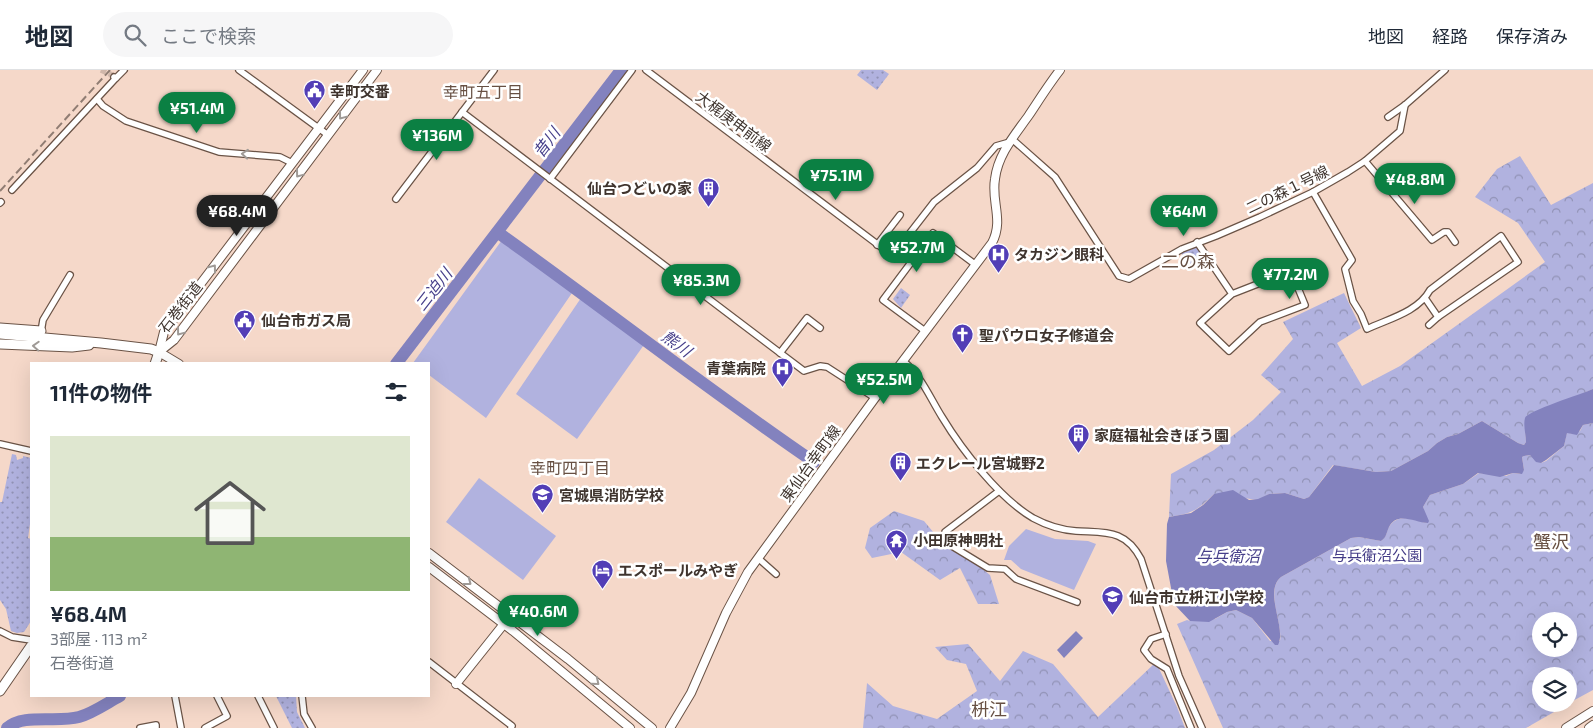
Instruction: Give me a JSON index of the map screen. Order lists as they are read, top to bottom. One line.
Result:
{"streets":{"street":["大梶庚申前線","二の森１号線","石巻街道","東仙台幸町線"]},"crossings":[["大梶庚申前線","二の森１号線"],["大梶庚申前線","東仙台幸町線"],["二の森１号線","東仙台幸町線"]],"districts":["幸町五丁目","二の森","幸町四丁目","蟹沢","枡江"],"water":["昔川","三迫川","熊川","与兵衛沼"],"parks":["与兵衛沼公園"],"places":{"public building":["幸町交番","仙台市ガス局"],"building":["仙台つどいの家","家庭福祉会きぼう園","エクレール宮城野2"],"hospital":["タカジン眼科","青葉病院"],"church":["聖パウロ女子修道会"],"school or university":["宮城県消防学校","仙台市立枡江小学校"],"temple":["小田原神明社"],"hotel":["エスポールみやぎ"]},"page":{"header":"地図","search":"ここで検索","nav":["地図","経路","保存済み"],"price":["¥51.4M","¥136M","¥75.1M","¥48.8M","¥68.4M","¥64M","¥52.7M","¥77.2M","¥85.3M","¥52.5M","¥40.6M"],"heading":"11件の物件","list":[{"name":"¥68.4M","note":"3部屋 · 113 m² · 石巻街道"}]}}
